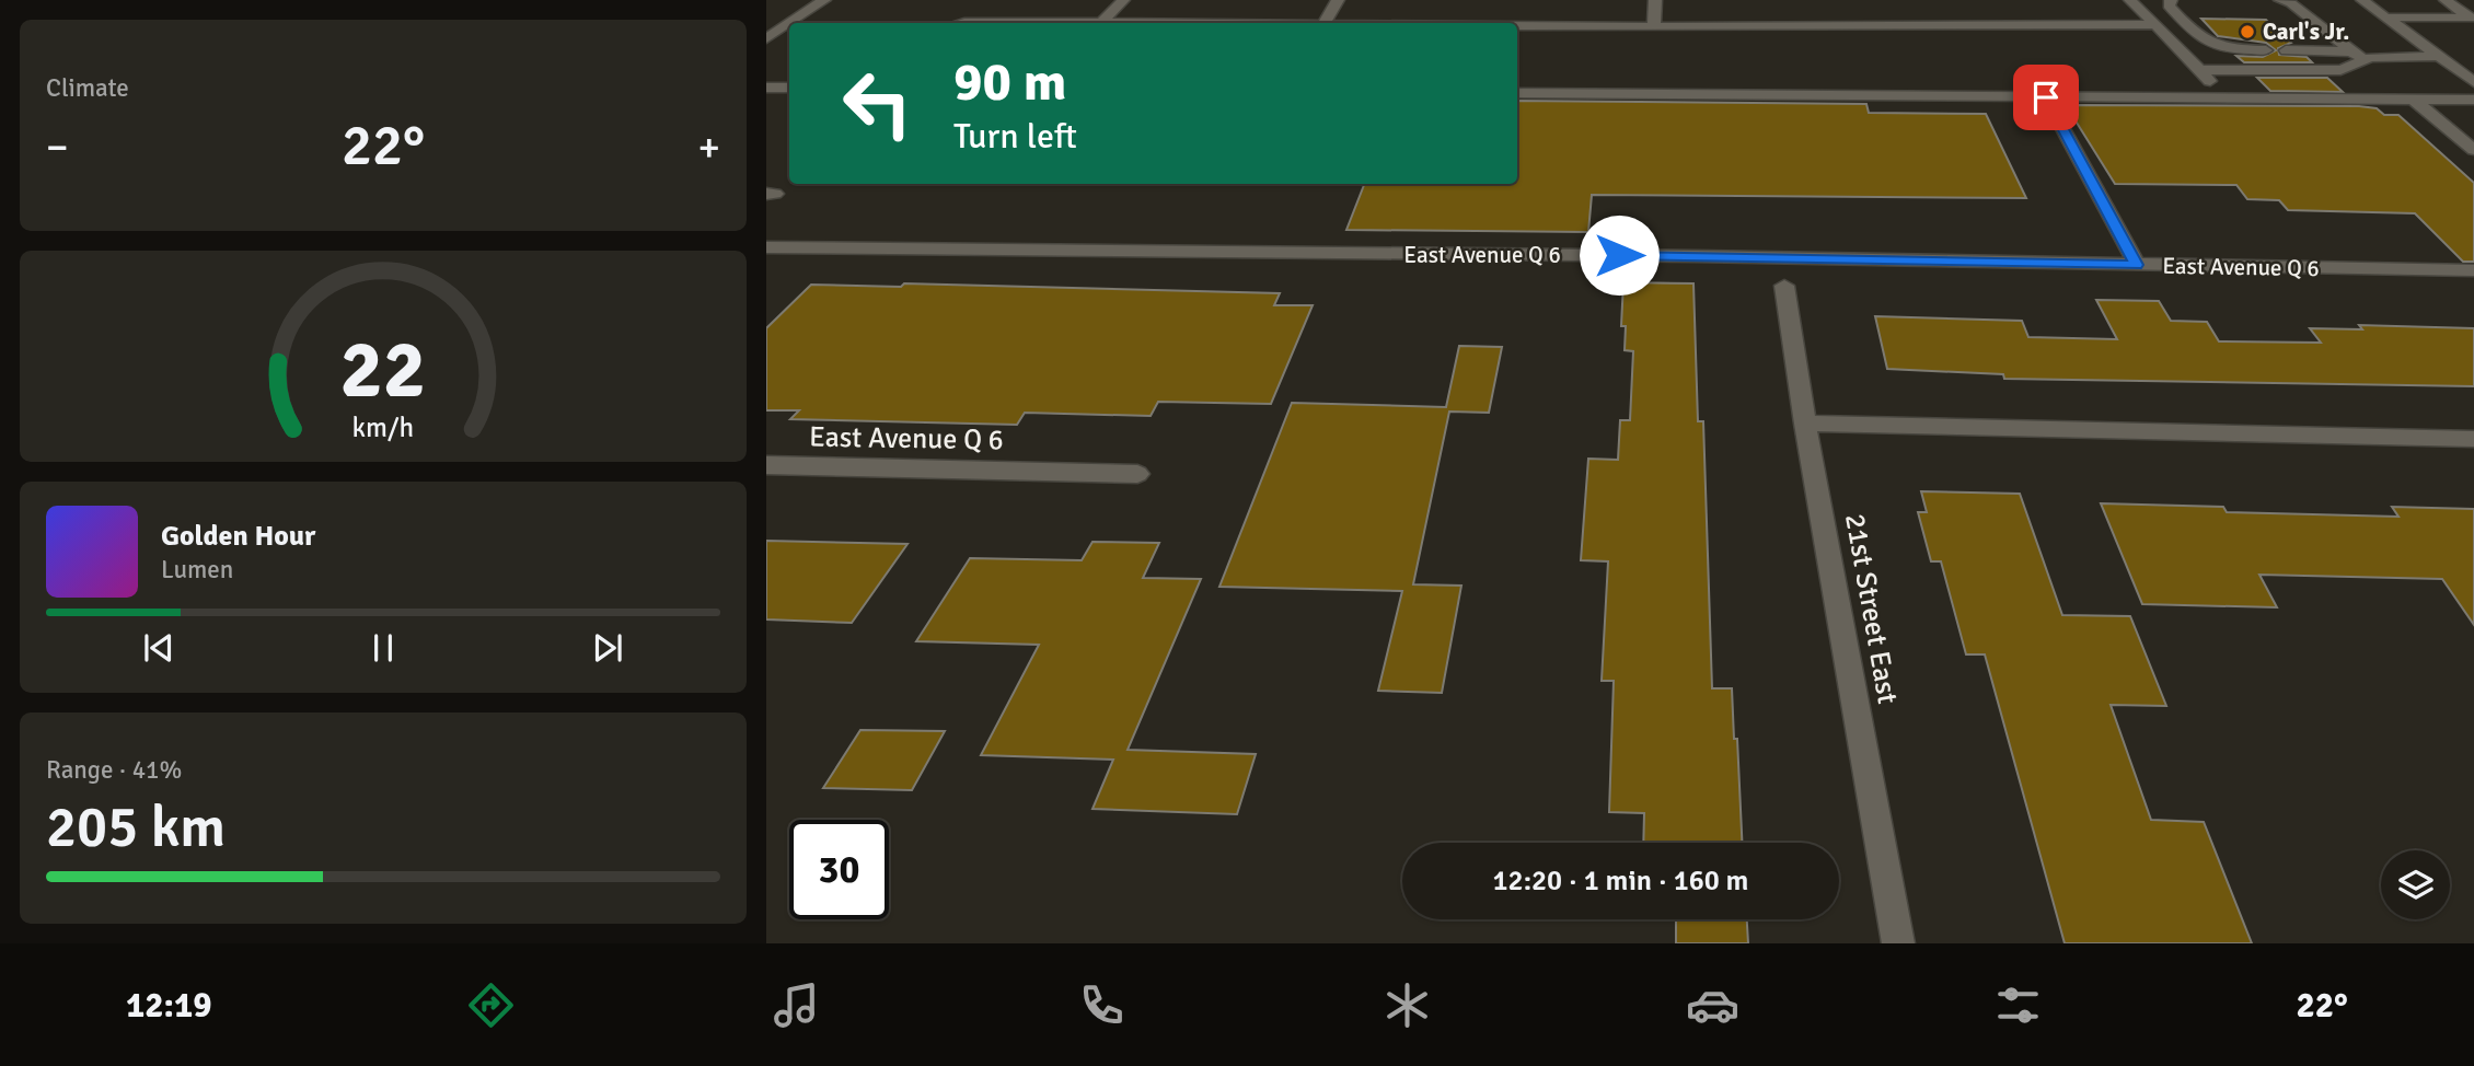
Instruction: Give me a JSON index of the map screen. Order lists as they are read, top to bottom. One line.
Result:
{"streets":{"street":["East Avenue Q 6","21st Street East"]},"places":["Carl's Jr."],"page":{"tile":["Climate",["Range · 41%","205 km"]],"turn":["90 m","Turn left"],"heat":["−","22°","+"],"song":["Golden Hour","Lumen"],"limit":"30","trip":"12:20 · 1 min · 160 m","tabs":["12:19","22°"],"gauge":["22","km/h"]}}
